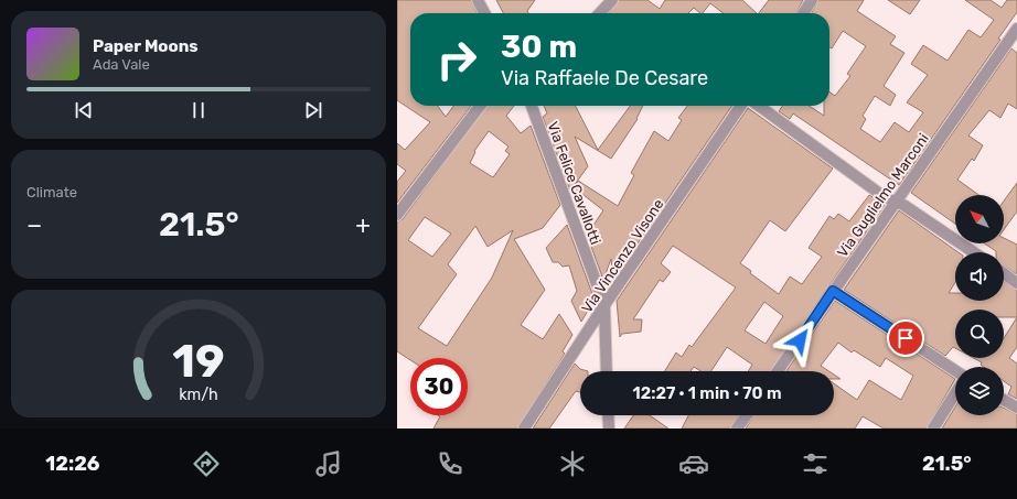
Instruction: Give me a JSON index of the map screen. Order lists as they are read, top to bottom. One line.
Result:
{"streets":{"street":["Via Felice Cavallotti","Via Guglielmo Marconi","Via Vincenzo Visone"]},"crossings":[["Via Felice Cavallotti","Via Vincenzo Visone"]],"north":"top left","page":{"turn":["30 m","Via Raffaele De Cesare"],"song":["Paper Moons","Ada Vale"],"tile":"Climate","heat":["−","21.5°","+"],"limit":"30","trip":"12:27 · 1 min · 70 m","tabs":["12:26","21.5°"],"gauge":["19","km/h"]}}
